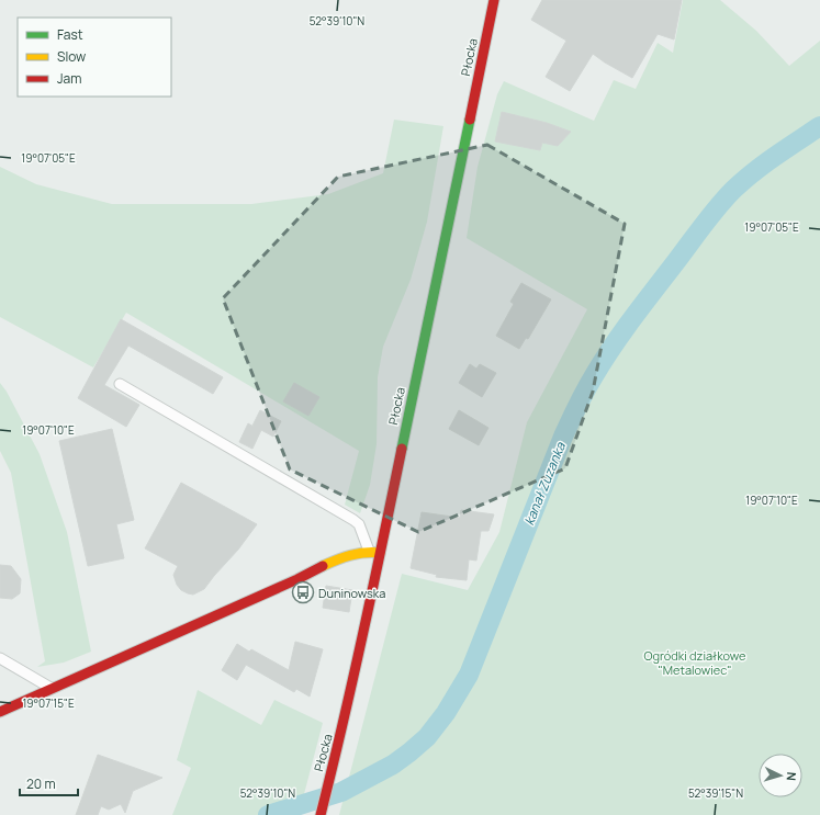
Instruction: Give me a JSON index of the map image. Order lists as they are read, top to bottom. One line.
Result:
{"streets":{"street":["Płocka"]},"water":["kanał Zuzanka"],"parks":["Ogródki działkowe \"Metalowiec\""],"places":{"bus stop":["Duninowska"]},"legend":["Fast","Slow","Jam"],"scale_bar":"20 m","north":"right","coordinates":["52°39'10\"N","19°07'05\"E","19°07'10\"E","19°07'15\"E","52°39'15\"N"]}
